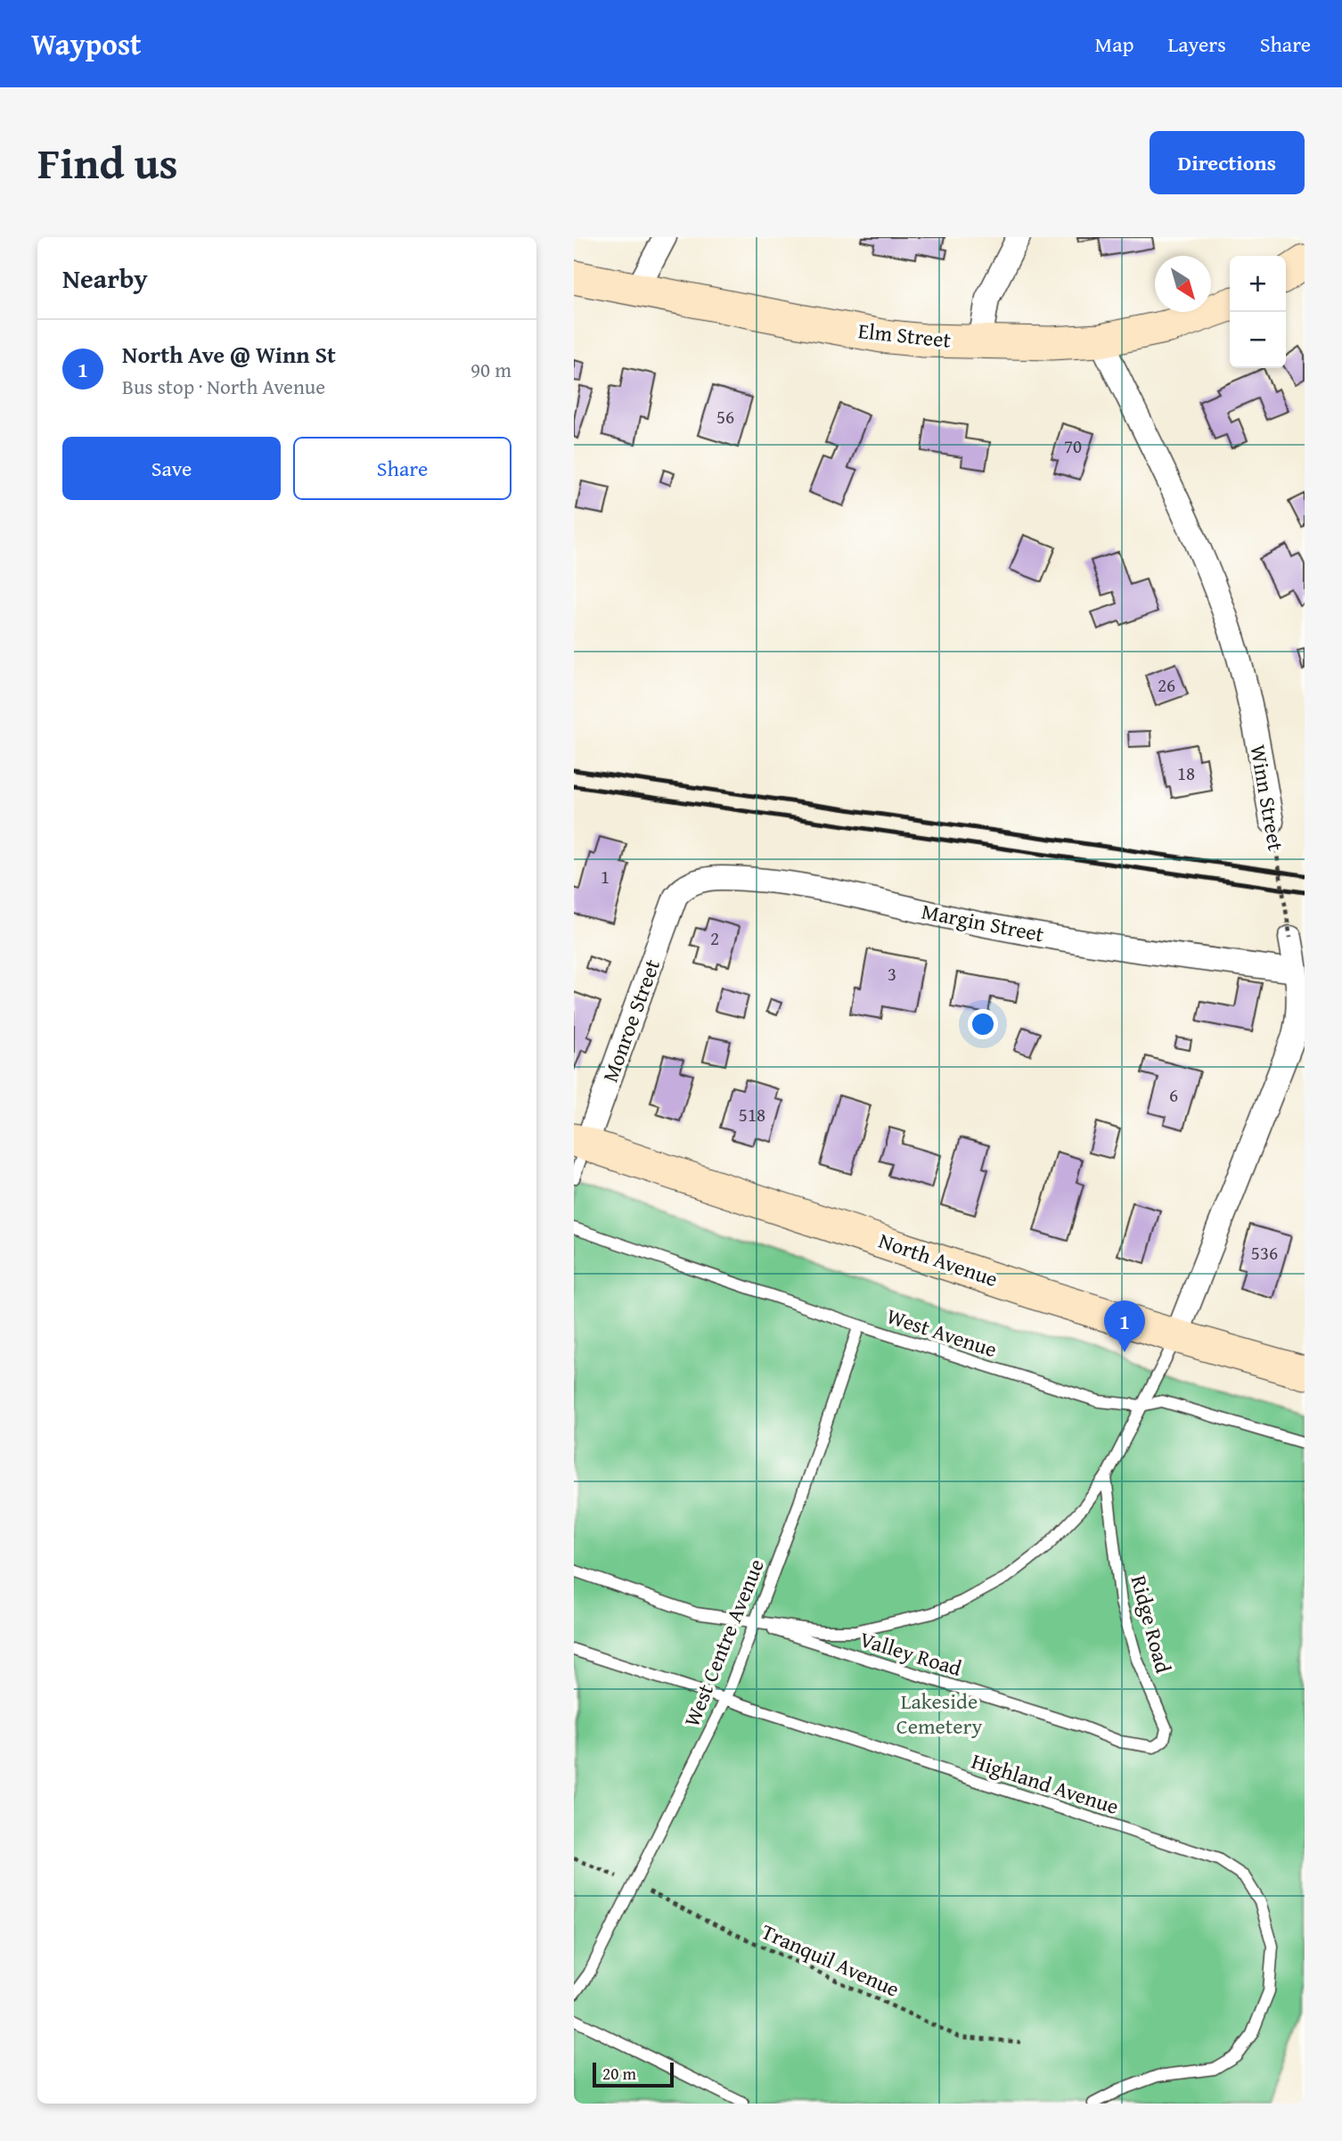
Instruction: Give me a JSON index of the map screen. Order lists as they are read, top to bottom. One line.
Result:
{"streets":{"street":["Elm Street","Winn Street","Margin Street","Monroe Street","North Avenue"],"lane":["West Avenue","Ridge Road","West Centre Avenue","Valley Road","Highland Avenue"],"path":["Tranquil Avenue"]},"crossings":[["Elm Street","Winn Street"],["Margin Street","Monroe Street"],["Monroe Street","North Avenue"],["West Avenue","West Centre Avenue"],["Ridge Road","Valley Road"],["West Centre Avenue","Valley Road"],["West Centre Avenue","Highland Avenue"],["West Centre Avenue","Tranquil Avenue"]],"parks":["Lakeside Cemetery"],"house_numbers":["56","70","26","18","1","2","3","6","518","536"],"scale_bar":"20 m","north":"bottom right","page":{"header":"Waypost","nav":["Map","Layers","Share"],"title":"Find us","buttons":["Directions",["Save","Share"]],"heading":"Nearby","map_buttons":["+","−"],"list":[{"mark":"1","name":"North Ave @ Winn St","note":"Bus stop · North Avenue","value":"90 m"}],"pins":"1","scale":"20 m"}}
